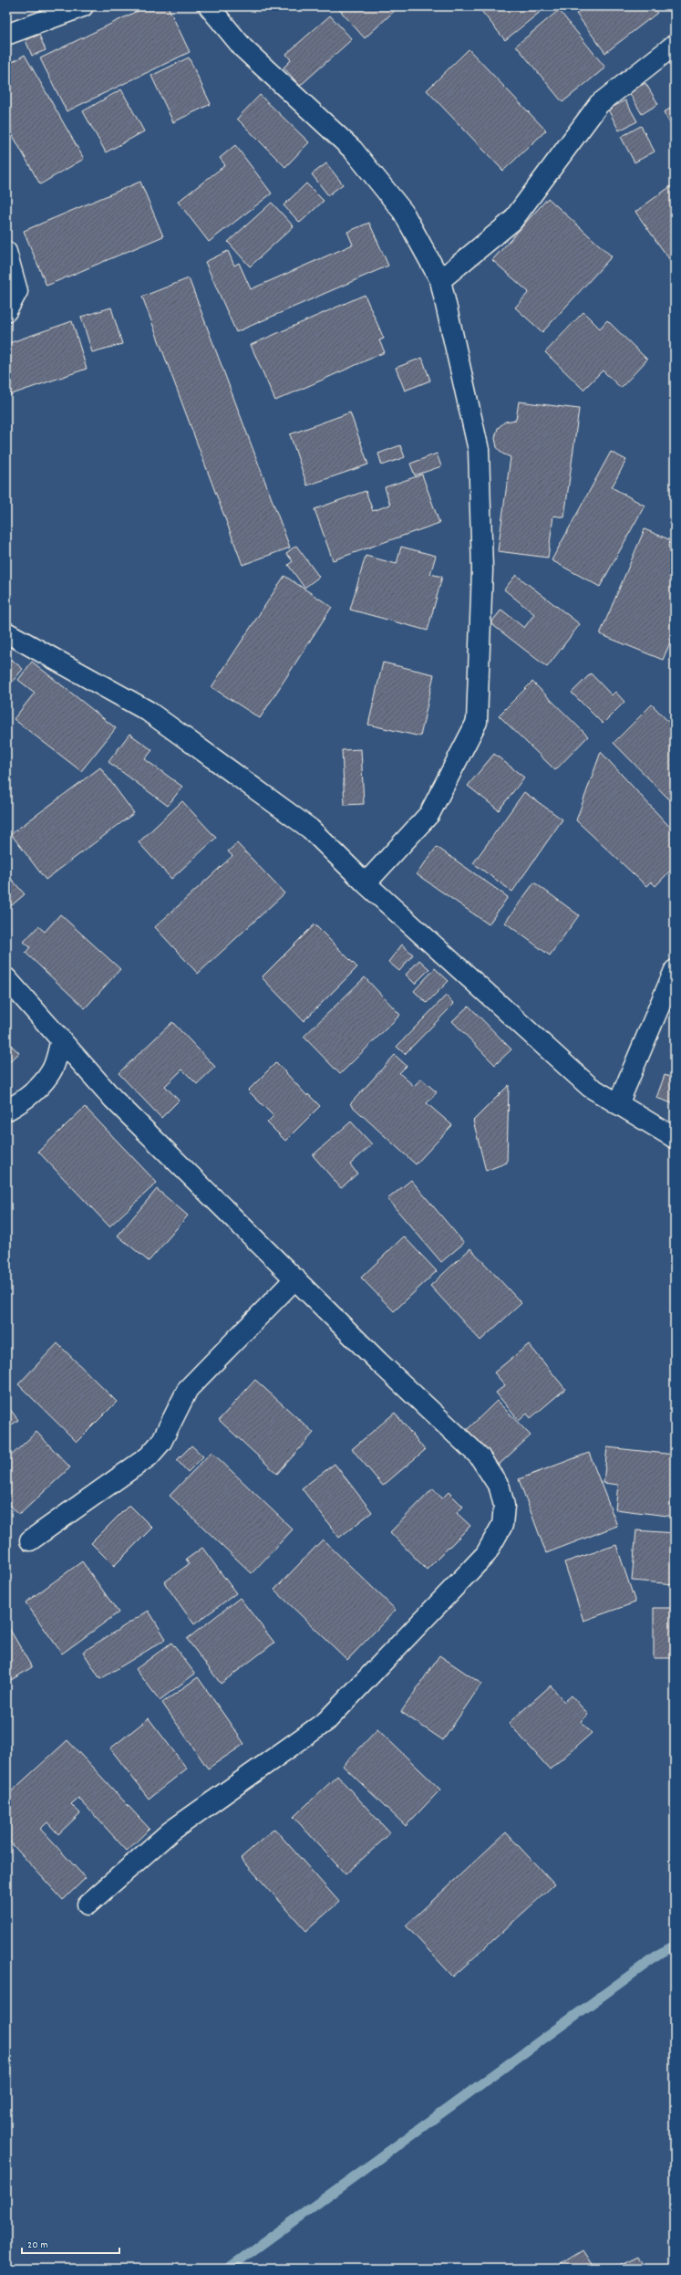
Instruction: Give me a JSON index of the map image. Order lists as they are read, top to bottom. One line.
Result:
{"scale_bar":"20 m"}
